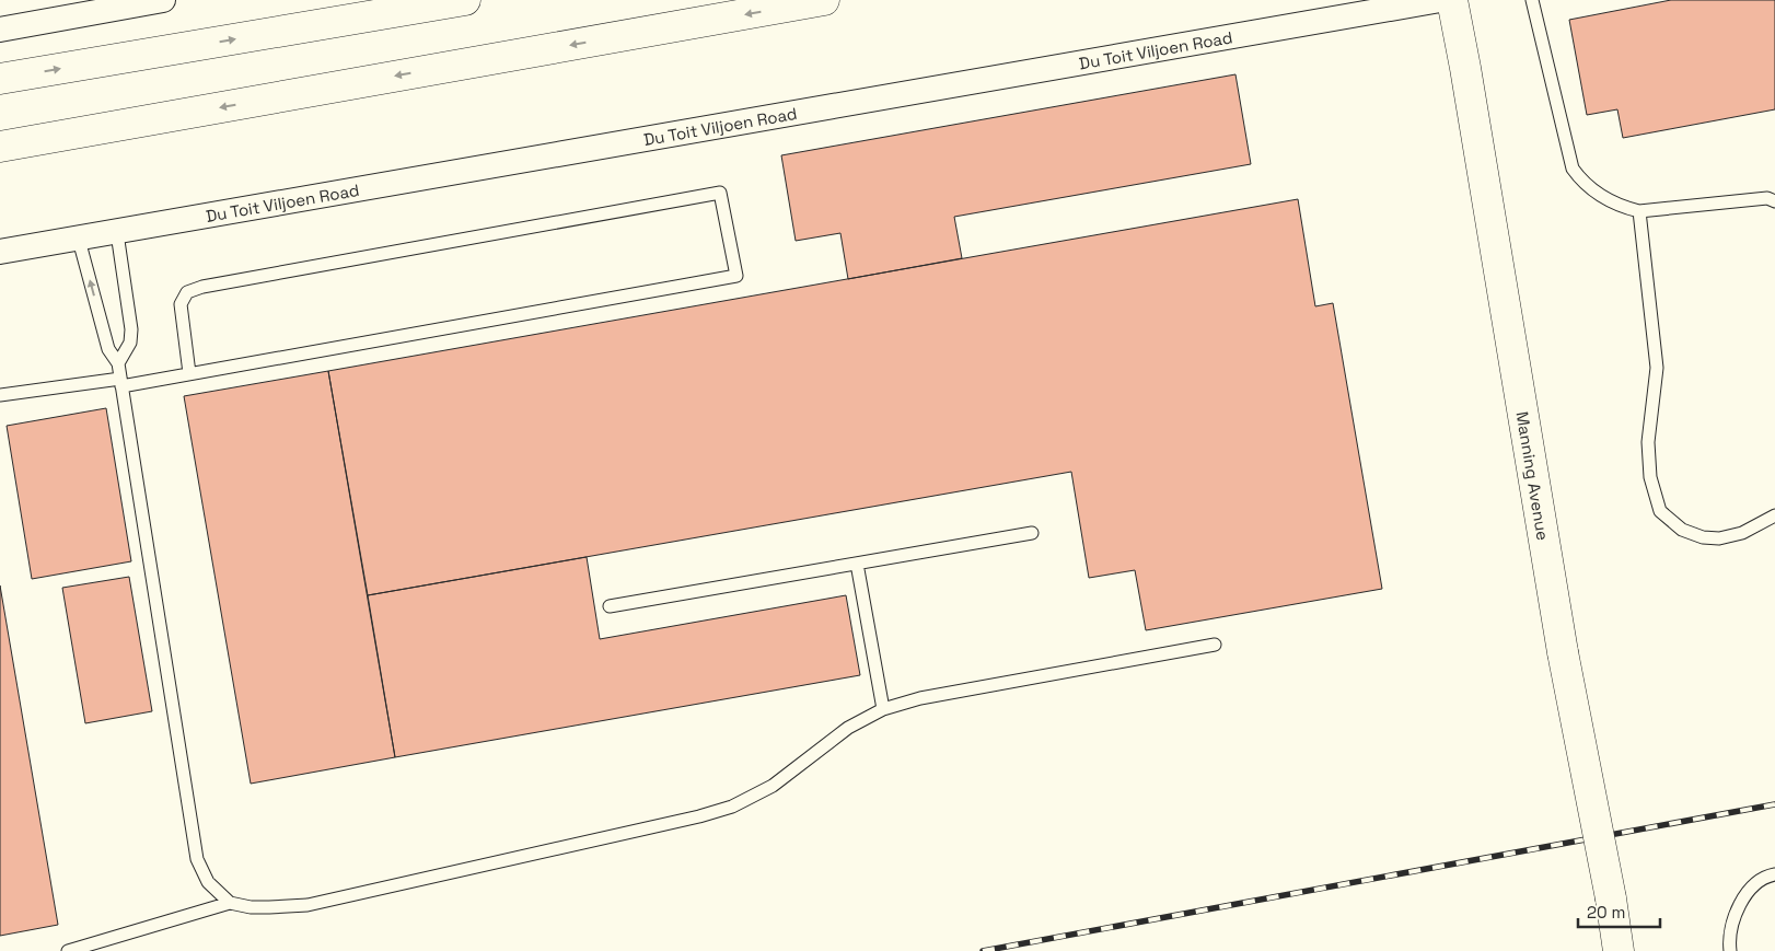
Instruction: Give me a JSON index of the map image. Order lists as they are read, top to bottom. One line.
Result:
{"streets":{"main road":["Manning Avenue"],"street":["Du Toit Viljoen Road"]},"scale_bar":"20 m"}
